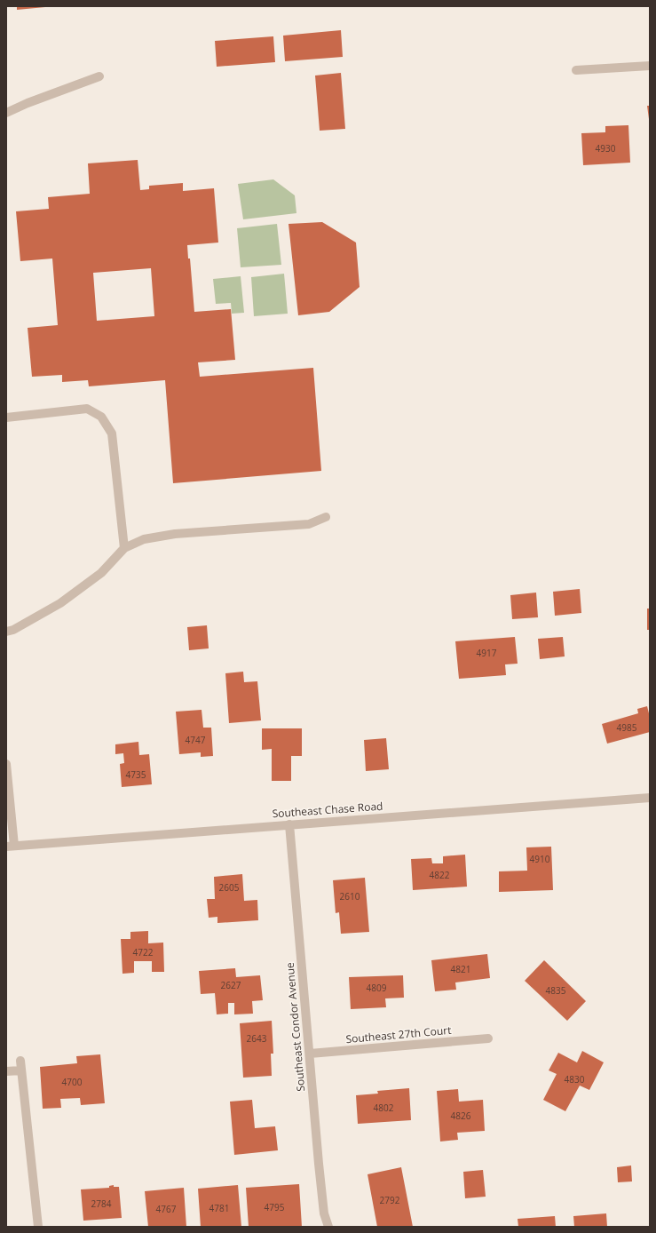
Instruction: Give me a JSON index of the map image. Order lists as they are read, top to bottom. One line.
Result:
{"streets":{"street":["Southeast Chase Road","Southeast Condor Avenue","Southeast 27th Court"]},"crossings":[["Southeast Chase Road","Southeast Condor Avenue"],["Southeast Condor Avenue","Southeast 27th Court"]],"house_numbers":["4930","4917","4985","4747","4735","4910","4822","2605","2610","4722","4821","2627","4809","4835","2643","4830","4700","4802","4826","2792","2784","4795","4781","4767"]}
